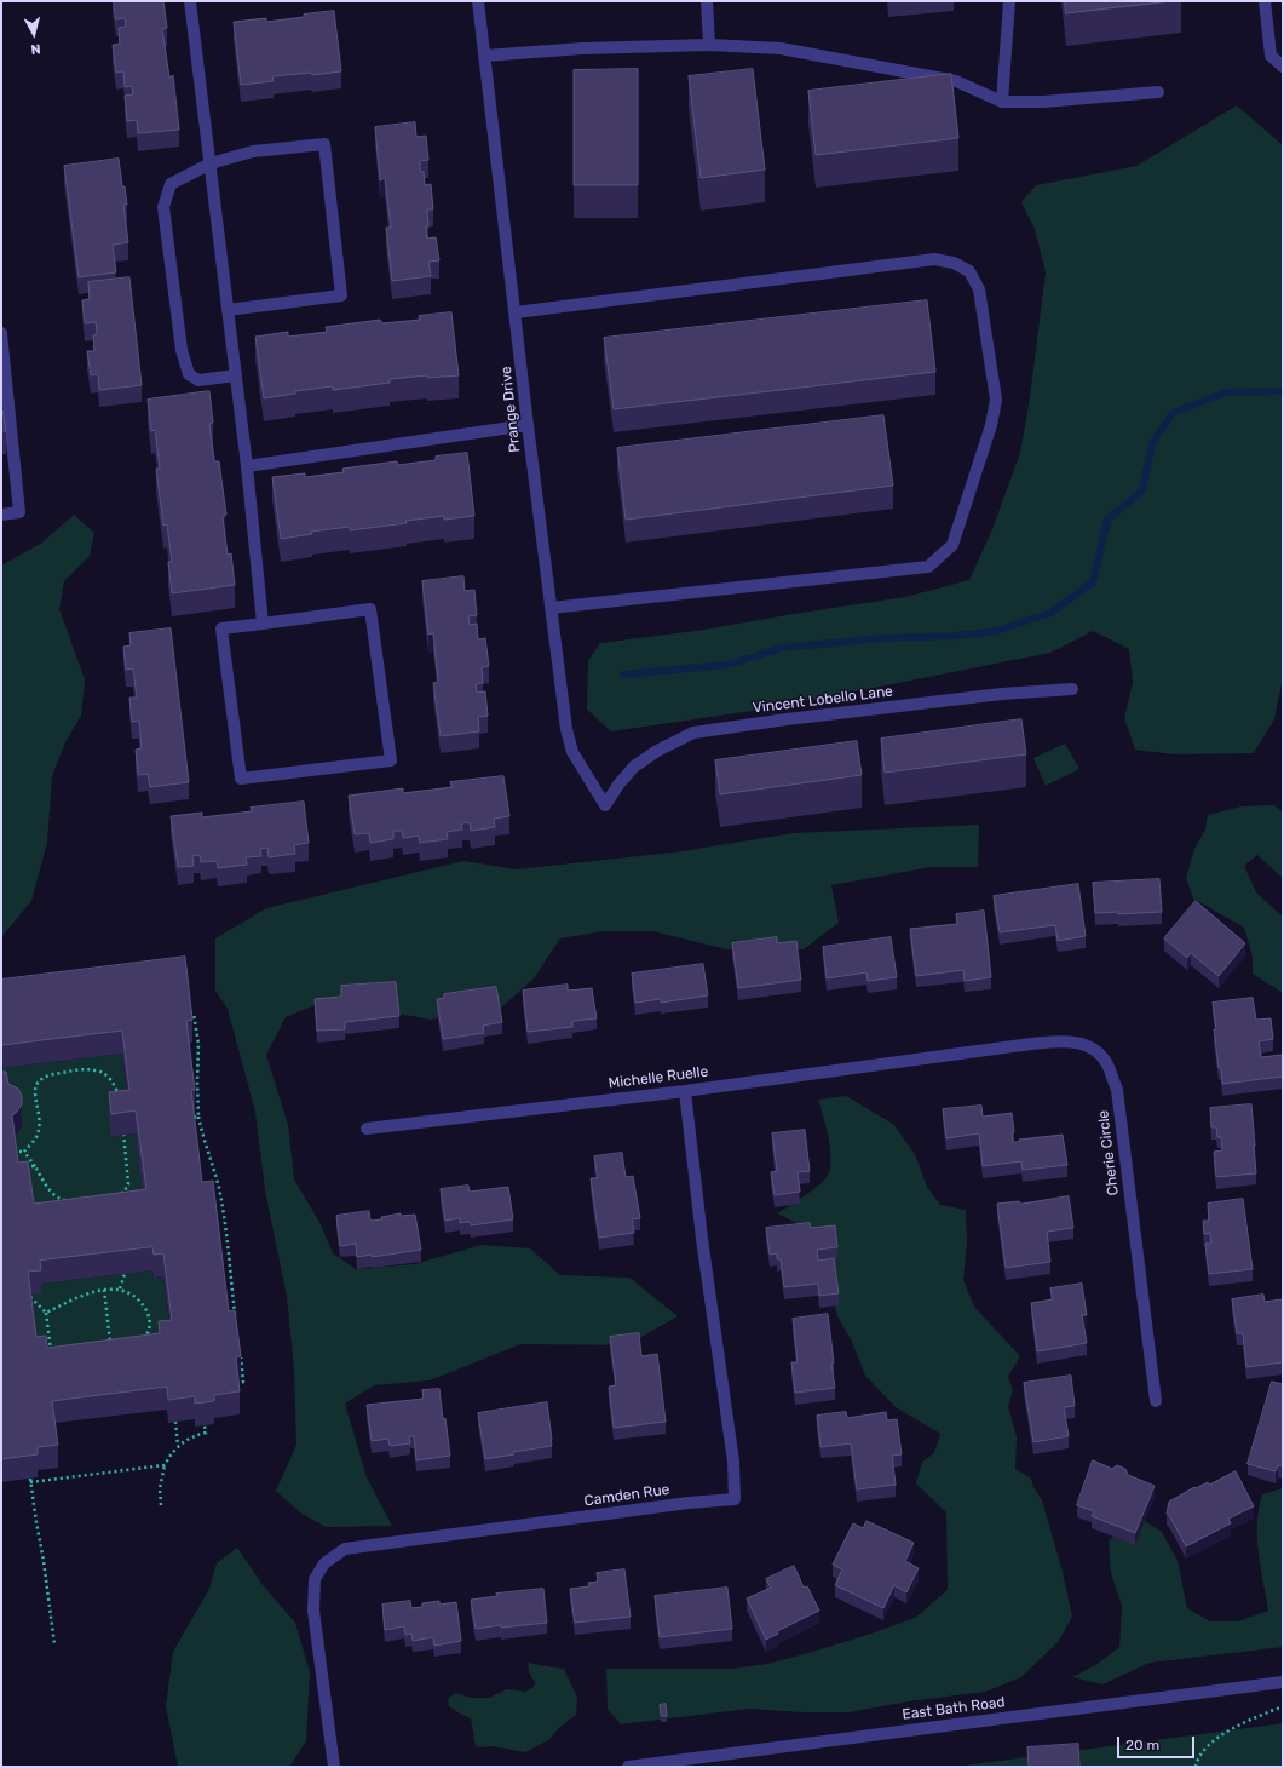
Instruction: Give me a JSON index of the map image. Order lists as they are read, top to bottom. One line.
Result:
{"streets":{"street":["Prange Drive","Vincent Lobello Lane","Michelle Ruelle","Cherie Circle","Camden Rue","East Bath Road"]},"crossings":[["Prange Drive","Vincent Lobello Lane"],["Michelle Ruelle","Cherie Circle"],["Michelle Ruelle","Camden Rue"]],"scale_bar":"20 m","north":"bottom"}
